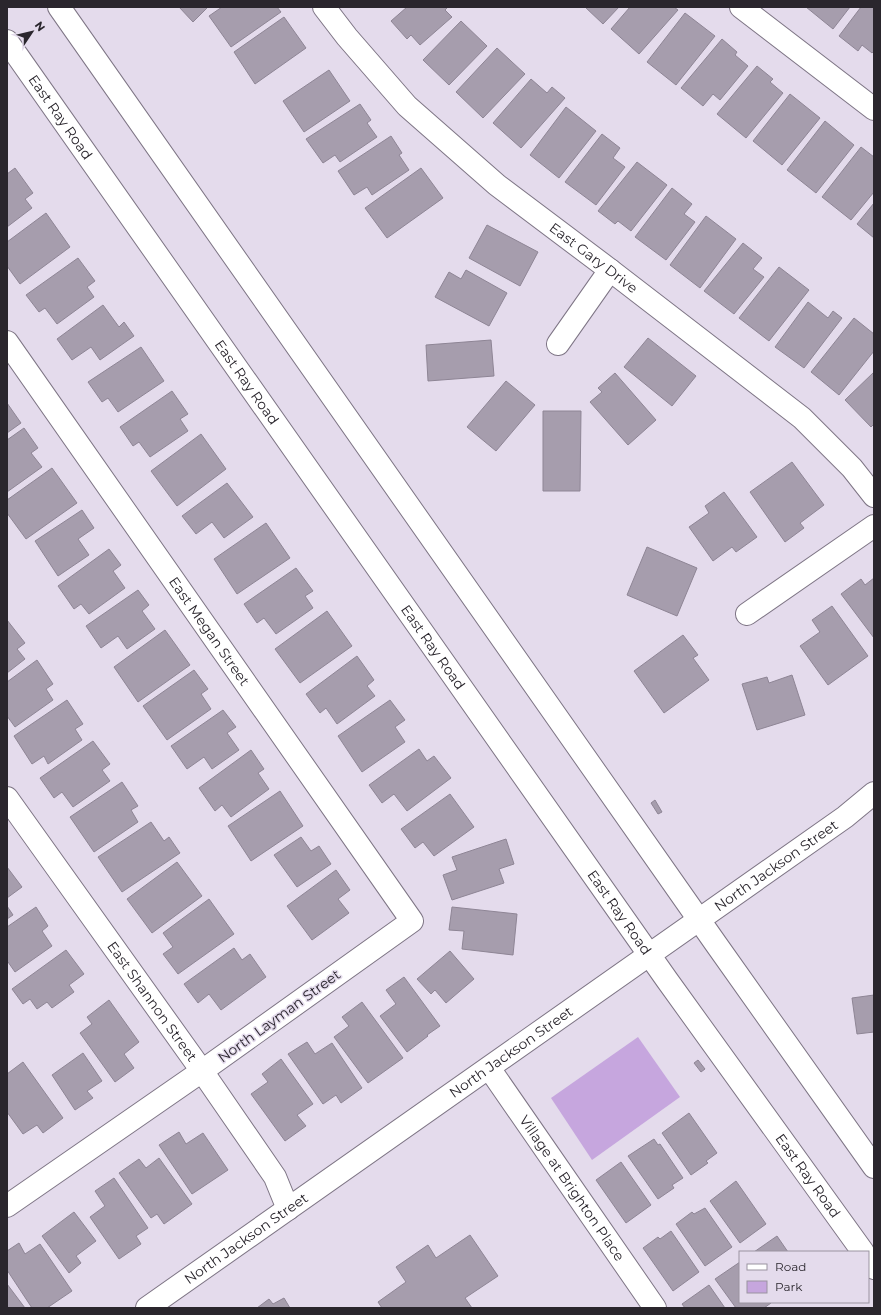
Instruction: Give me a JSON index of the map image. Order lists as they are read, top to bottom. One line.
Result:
{"streets":{"street":["East Ray Road","East Gary Drive","East Megan Street","North Jackson Street","East Shannon Street","North Layman Street","Village at Brighton Place"]},"crossings":[["East Ray Road","North Jackson Street"],["East Megan Street","North Layman Street"],["North Jackson Street","East Shannon Street"],["North Jackson Street","Village at Brighton Place"],["East Shannon Street","North Layman Street"]],"legend":["Road","Park"],"north":"top right"}
